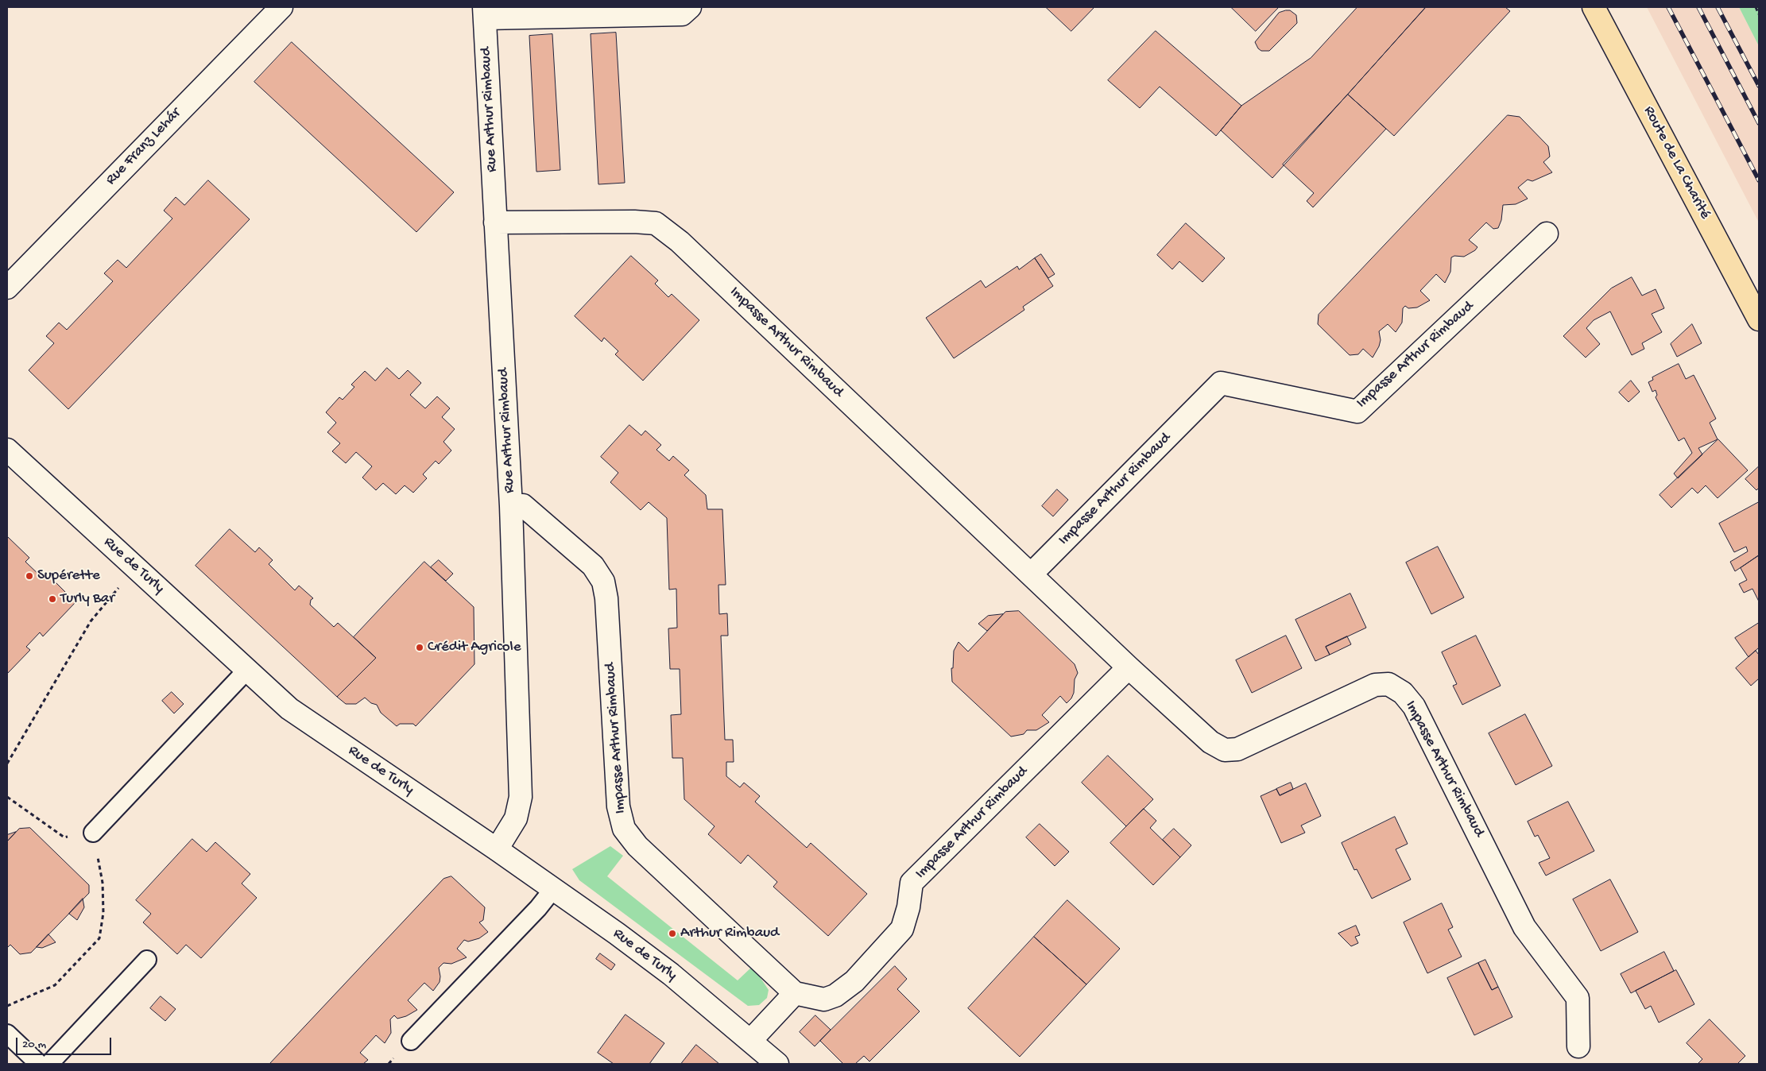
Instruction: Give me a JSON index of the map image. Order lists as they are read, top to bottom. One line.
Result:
{"streets":{"main road":["Route de La Charité"],"street":["Rue Arthur Rimbaud","Rue Franz Lehár","Impasse Arthur Rimbaud","Rue de Turly"]},"crossings":[["Rue Arthur Rimbaud","Impasse Arthur Rimbaud"],["Rue Arthur Rimbaud","Rue de Turly"]],"places":["Supérette","Turly Bar","Crédit Agricole","Arthur Rimbaud"],"scale_bar":"20 m"}
